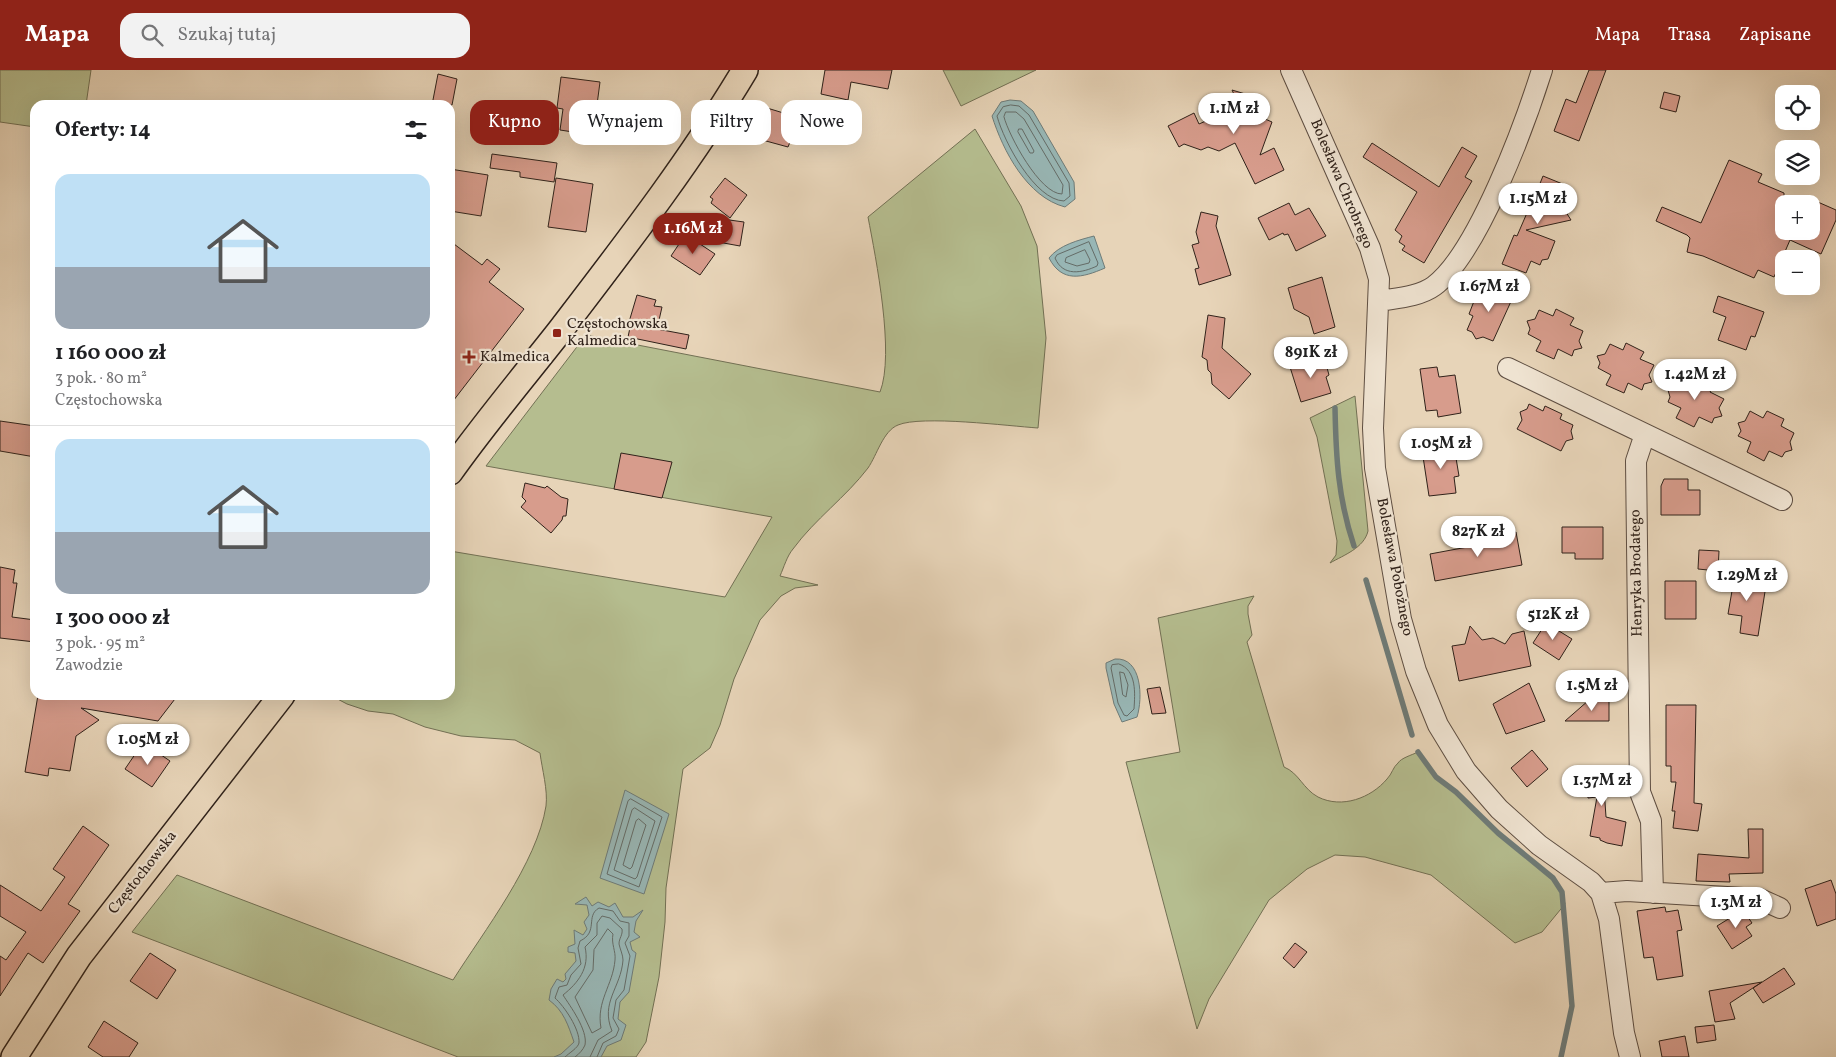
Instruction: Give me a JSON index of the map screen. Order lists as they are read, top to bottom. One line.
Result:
{"streets":{"main road":["Częstochowska"],"street":["Bolesława Chrobrego","Bolesława Pobożnego","Henryka Brodatego"]},"crossings":[["Bolesława Chrobrego","Bolesława Pobożnego"]],"places":{"transit":["Częstochowska Kalmedica"],"health":["Kalmedica"]},"page":{"header":"Mapa","search":"Szukaj tutaj","nav":["Mapa","Trasa","Zapisane"],"map_buttons":["+","−"],"price":["1.1M zł","1.15M zł","1.16M zł","1.67M zł","891K zł","1.42M zł","1.05M zł","827K zł","1.29M zł","512K zł","1.5M zł","1.05M zł","1.37M zł","1.3M zł"],"chip":["Kupno","Wynajem","Filtry","Nowe"],"heading":"Oferty: 14","list":[{"name":"1 160 000 zł","note":"3 pok. · 80 m² · Częstochowska"},{"name":"1 300 000 zł","note":"3 pok. · 95 m² · Zawodzie"}]}}
